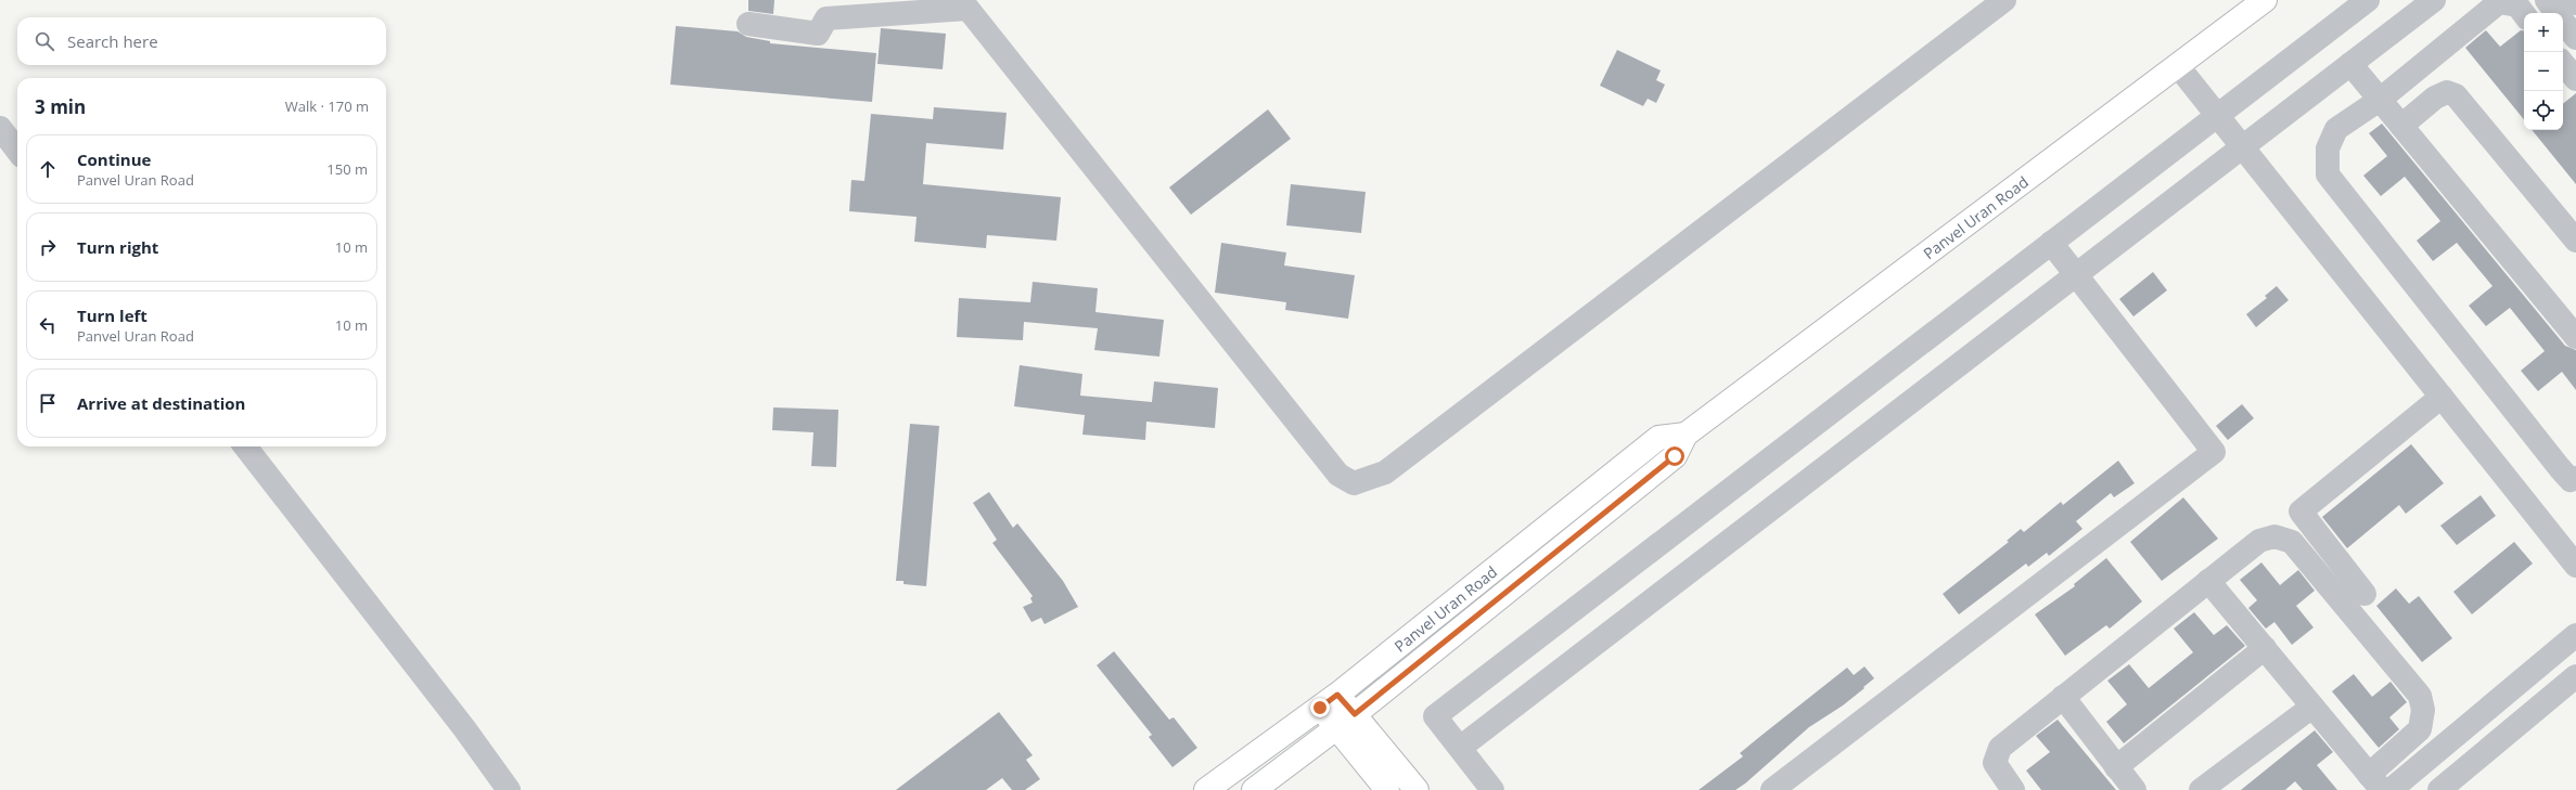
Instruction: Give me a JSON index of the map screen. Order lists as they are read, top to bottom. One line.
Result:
{"streets":{"main road":["Panvel Uran Road"]},"page":{"map_buttons":["+","−"],"search":"Search here","heading":["3 min","Walk · 170 m"],"list":[["Continue","Panvel Uran Road","150 m"],["Turn right","10 m"],["Turn left","Panvel Uran Road","10 m"],"Arrive at destination"]}}
